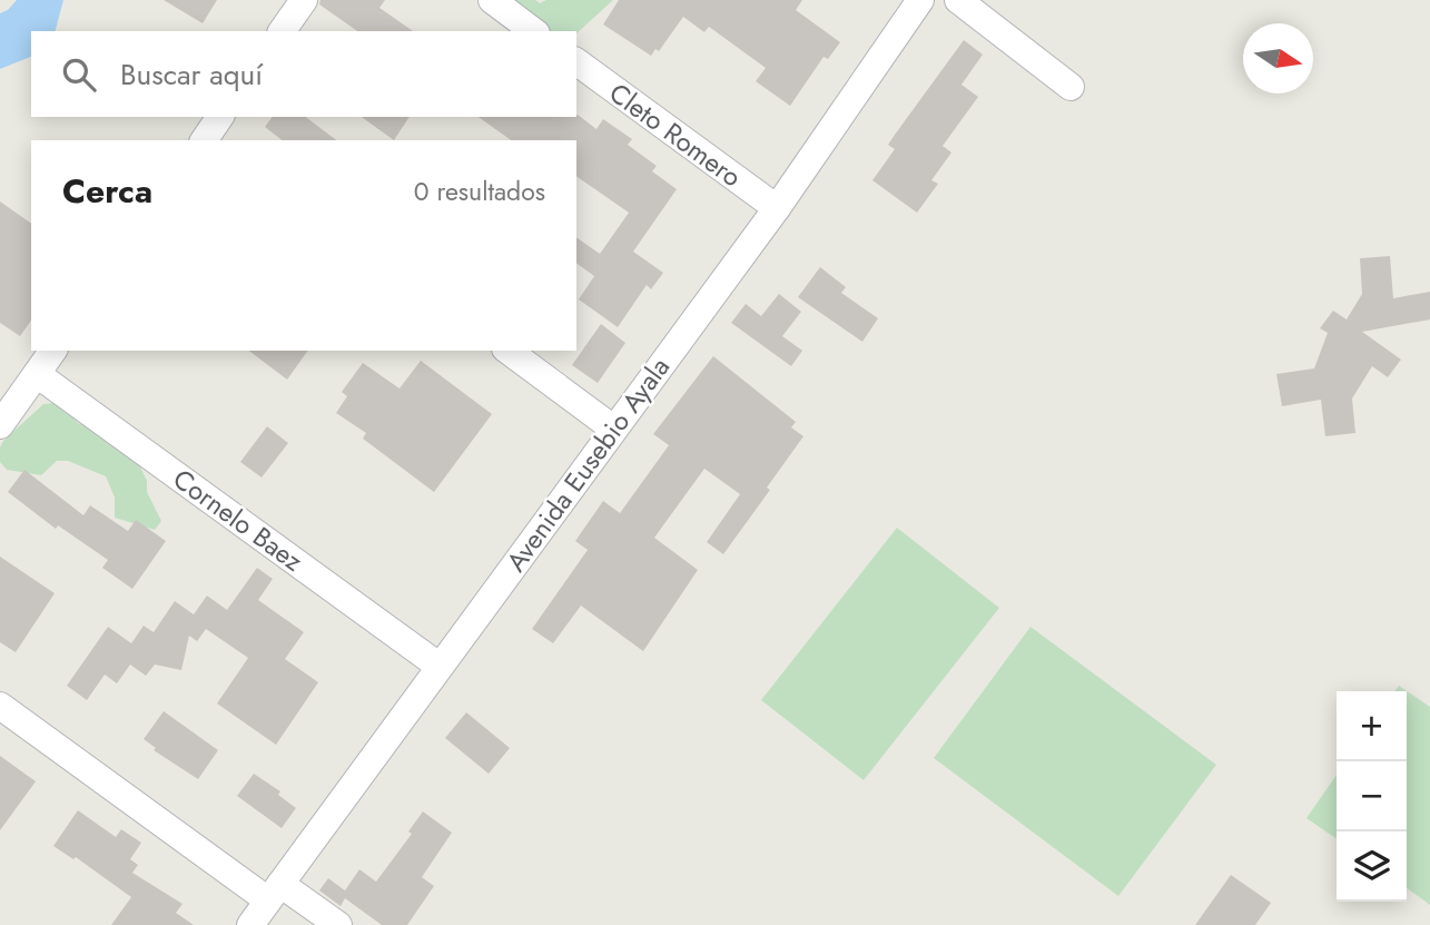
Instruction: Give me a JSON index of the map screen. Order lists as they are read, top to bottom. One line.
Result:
{"streets":{"street":["Cleto Romero","Avenida Eusebio Ayala","Cornelo Baez"]},"crossings":[["Cleto Romero","Avenida Eusebio Ayala"],["Avenida Eusebio Ayala","Cornelo Baez"]],"north":"right","page":{"search":"Buscar aquí","heading":["Cerca","0 resultados"],"map_buttons":["+","−"]}}
